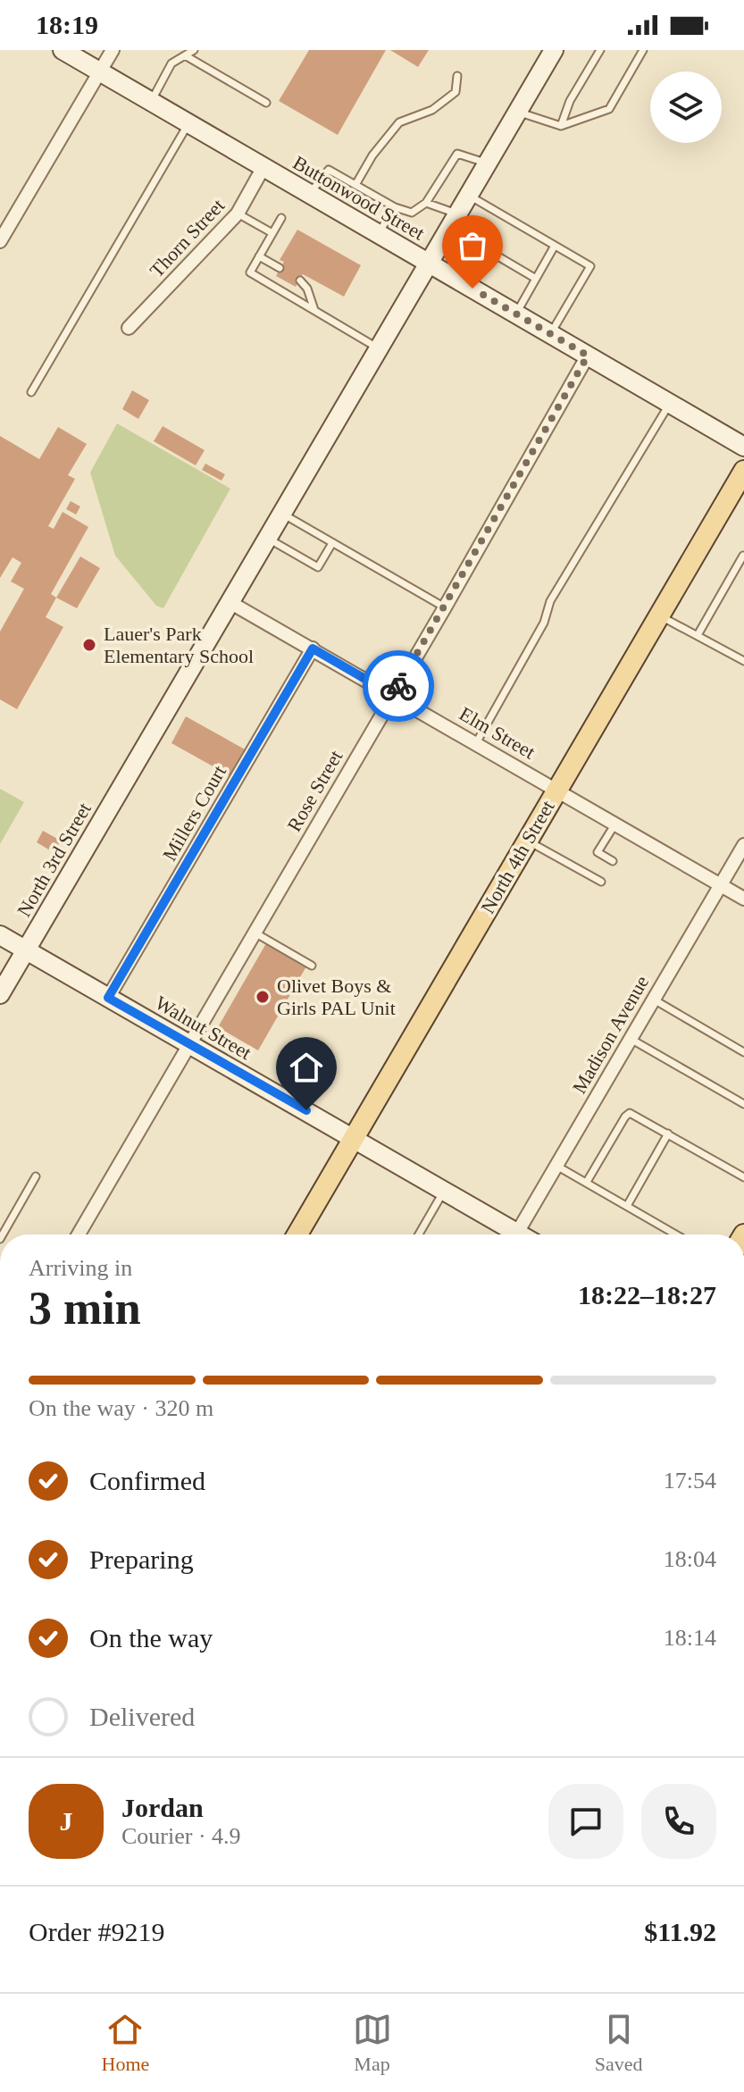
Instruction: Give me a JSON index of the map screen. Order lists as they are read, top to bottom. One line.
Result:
{"streets":{"main road":["North 4th Street"],"street":["Buttonwood Street","Thorn Street","Elm Street","Rose Street","Millers Court","North 3rd Street","Walnut Street","Madison Avenue"]},"crossings":[["Buttonwood Street","Thorn Street"],["Buttonwood Street","Rose Street"],["Buttonwood Street","North 3rd Street"],["Elm Street","Rose Street"],["Elm Street","Millers Court"],["Elm Street","North 4th Street"],["Elm Street","North 3rd Street"],["Elm Street","Madison Avenue"],["Rose Street","Walnut Street"],["Millers Court","Walnut Street"],["North 4th Street","Walnut Street"],["North 3rd Street","Walnut Street"]],"places":["Lauer's Park Elementary School","Olivet Boys & Girls PAL Unit"],"page":{"status":"18:19","heading":["3 min","Arriving in","18:22–18:27"],"panel":["Jordan","Courier · 4.9","Order #9219","$11.92"],"bar":"On the way · 320 m","list":[["Confirmed","17:54"],["Preparing","18:04"],["On the way","18:14"],"Delivered"],"round":"J","tabs":["Home","Map","Saved"]}}
